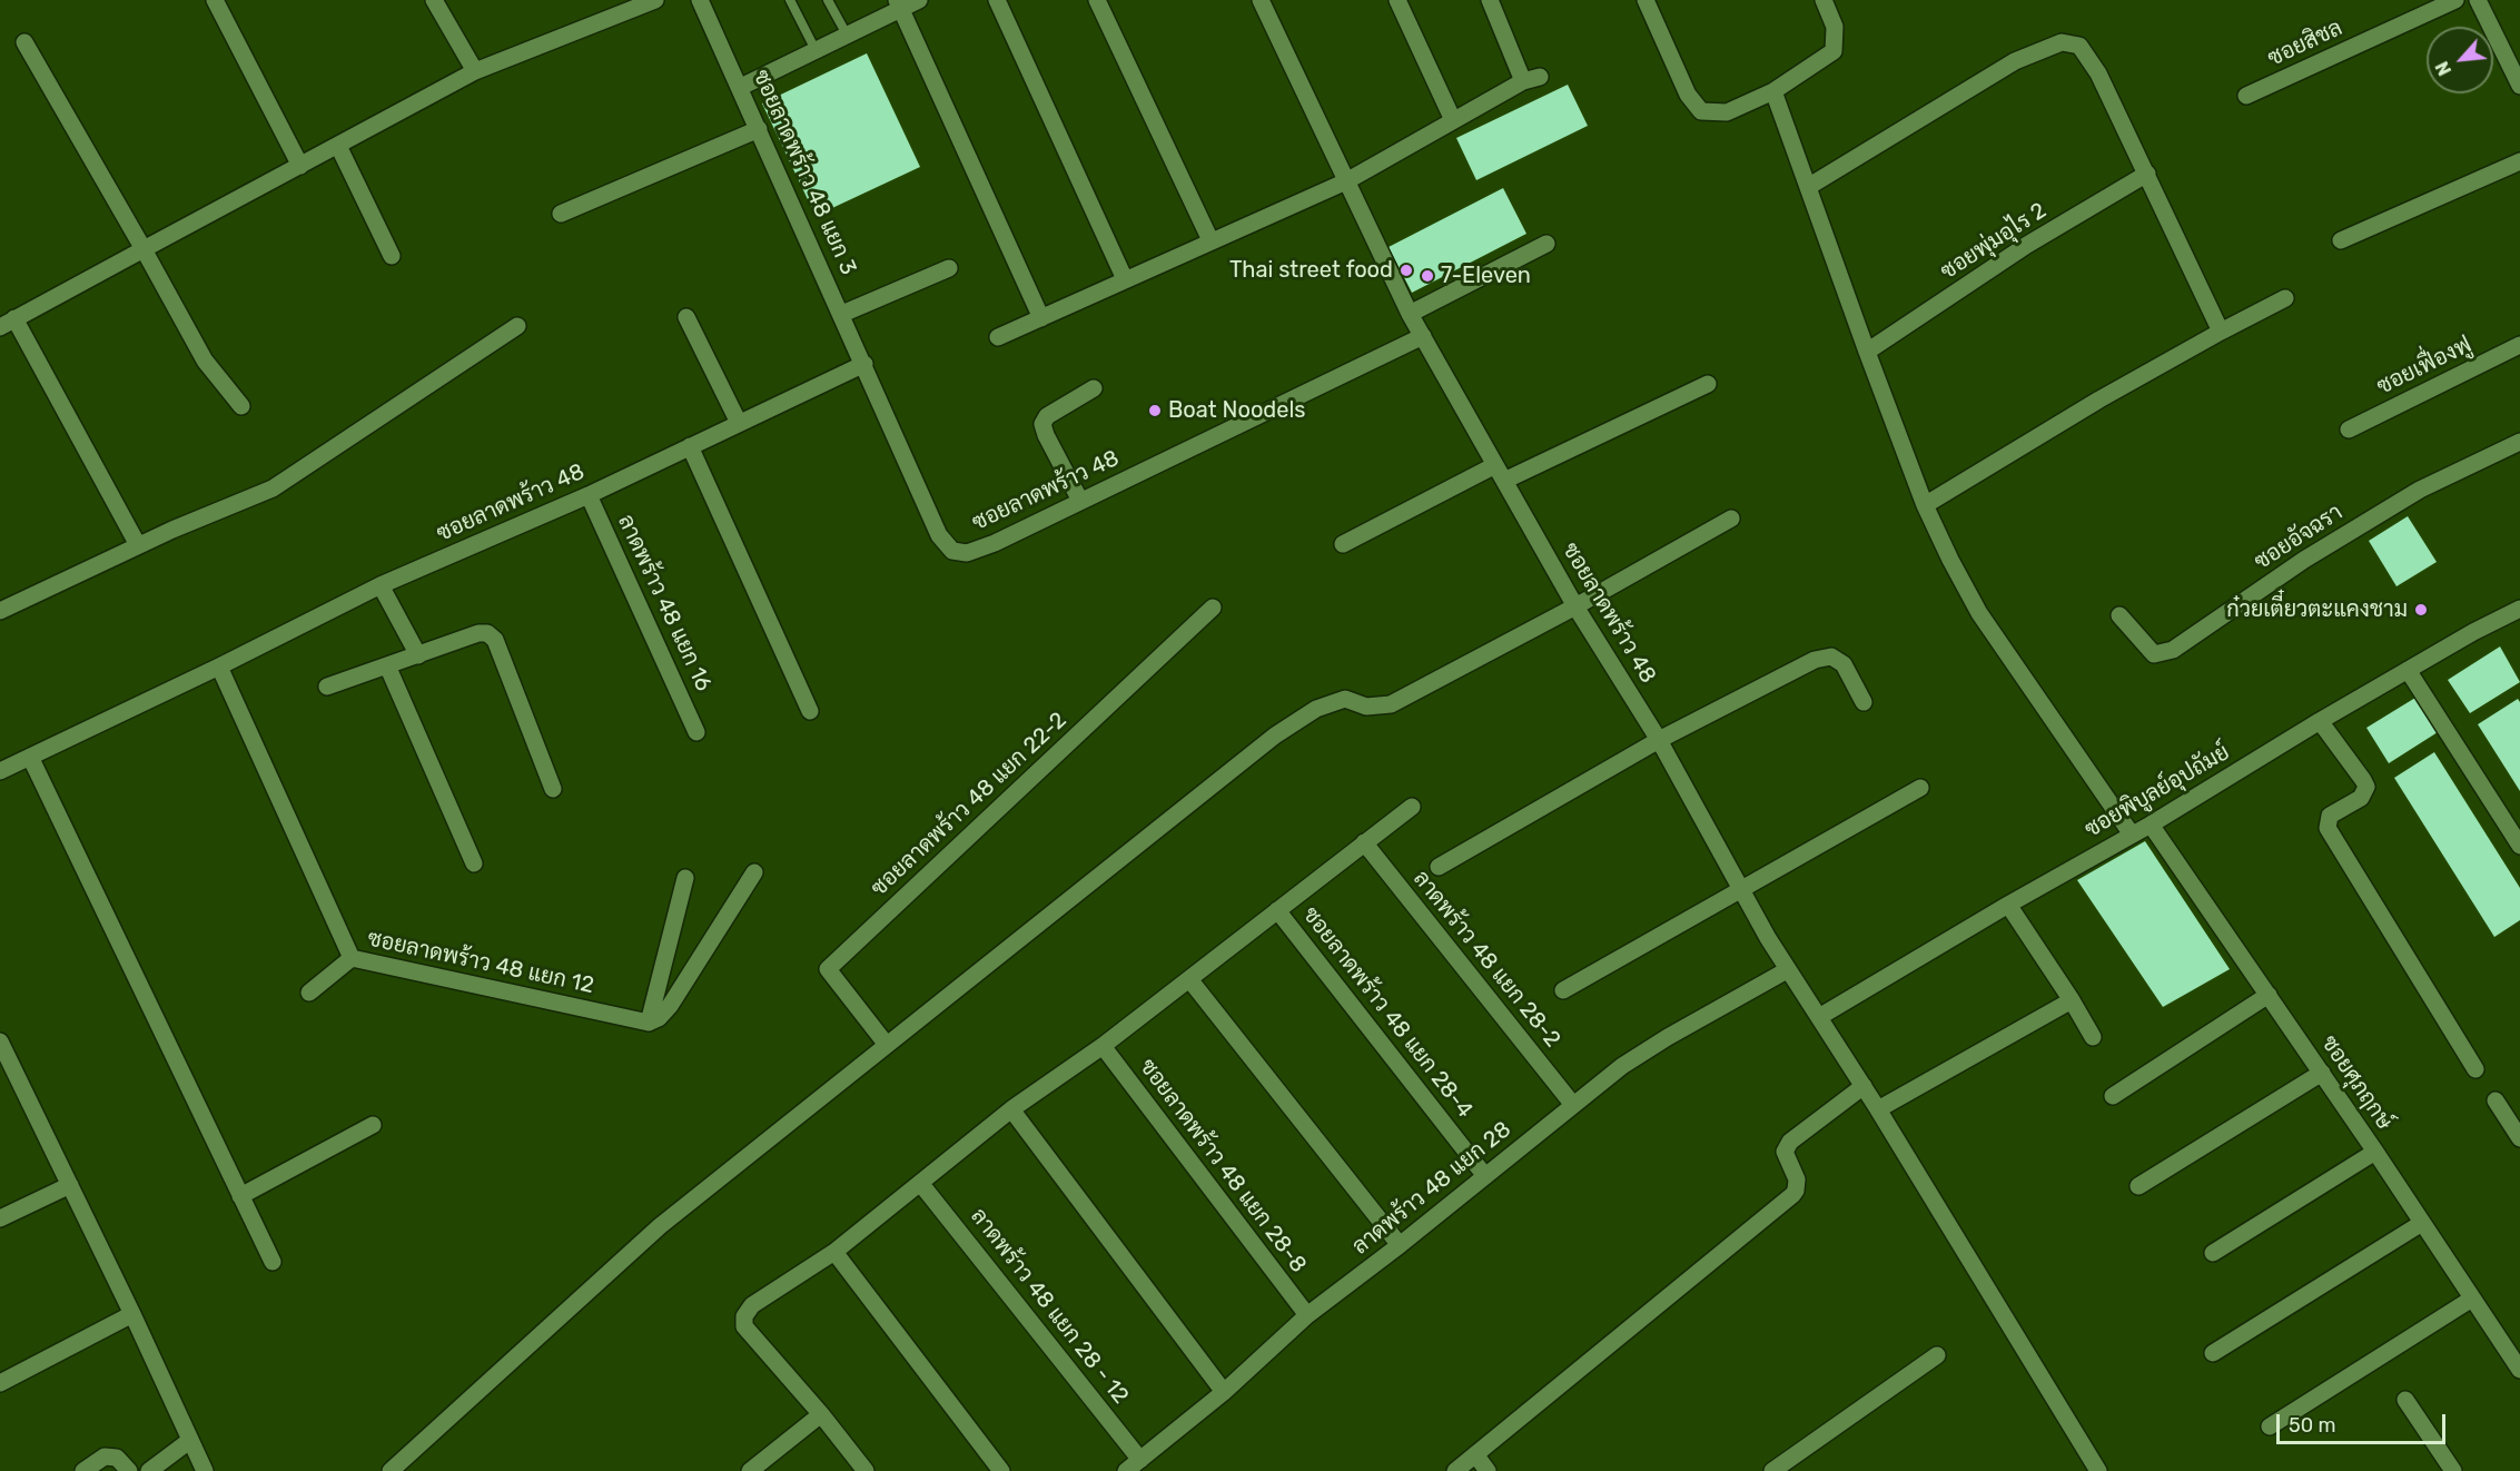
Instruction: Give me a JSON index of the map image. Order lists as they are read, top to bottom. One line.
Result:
{"streets":{"street":["ซอยสิชล","ซอยลาดพร้าว 48 แยก 3","ซอยพุ่มอุไร 2","ซอยเฟื่องฟู","ซอยลาดพร้าว 48","ซอยอัจฉรา","ลาดพร้าว 48 แยก 16","ซอยพิบูลย์อุปถัมย์","ซอยลาดพร้าว 48 แยก 22-2","ลาดพร้าว 48 แยก 28-2","ซอยลาดพร้าว 48 แยก 12","ซอยลาดพร้าว 48 แยก 28-4","ซอยศุภฤกษ์","ซอยลาดพร้าว 48 แยก 28-8","ลาดพร้าว 48 แยก 28","ลาดพร้าว 48 แยก 28 - 12"]},"crossings":[["ซอยลาดพร้าว 48 แยก 3","ซอยลาดพร้าว 48"],["ซอยลาดพร้าว 48","ลาดพร้าว 48 แยก 16"],["ซอยลาดพร้าว 48","ซอยพิบูลย์อุปถัมย์"],["ซอยลาดพร้าว 48","ซอยลาดพร้าว 48 แยก 12"],["ซอยลาดพร้าว 48","ลาดพร้าว 48 แยก 28"],["ซอยพิบูลย์อุปถัมย์","ซอยศุภฤกษ์"],["ลาดพร้าว 48 แยก 28-2","ลาดพร้าว 48 แยก 28"],["ซอยลาดพร้าว 48 แยก 28-4","ลาดพร้าว 48 แยก 28"],["ซอยลาดพร้าว 48 แยก 28-8","ลาดพร้าว 48 แยก 28"],["ลาดพร้าว 48 แยก 28","ลาดพร้าว 48 แยก 28 - 12"]],"places":["Thai street food","7-Eleven","Boat Noodels","ก๋วยเตี๋ยวตะแคงชาม"],"scale_bar":"50 m","north":"bottom left"}
